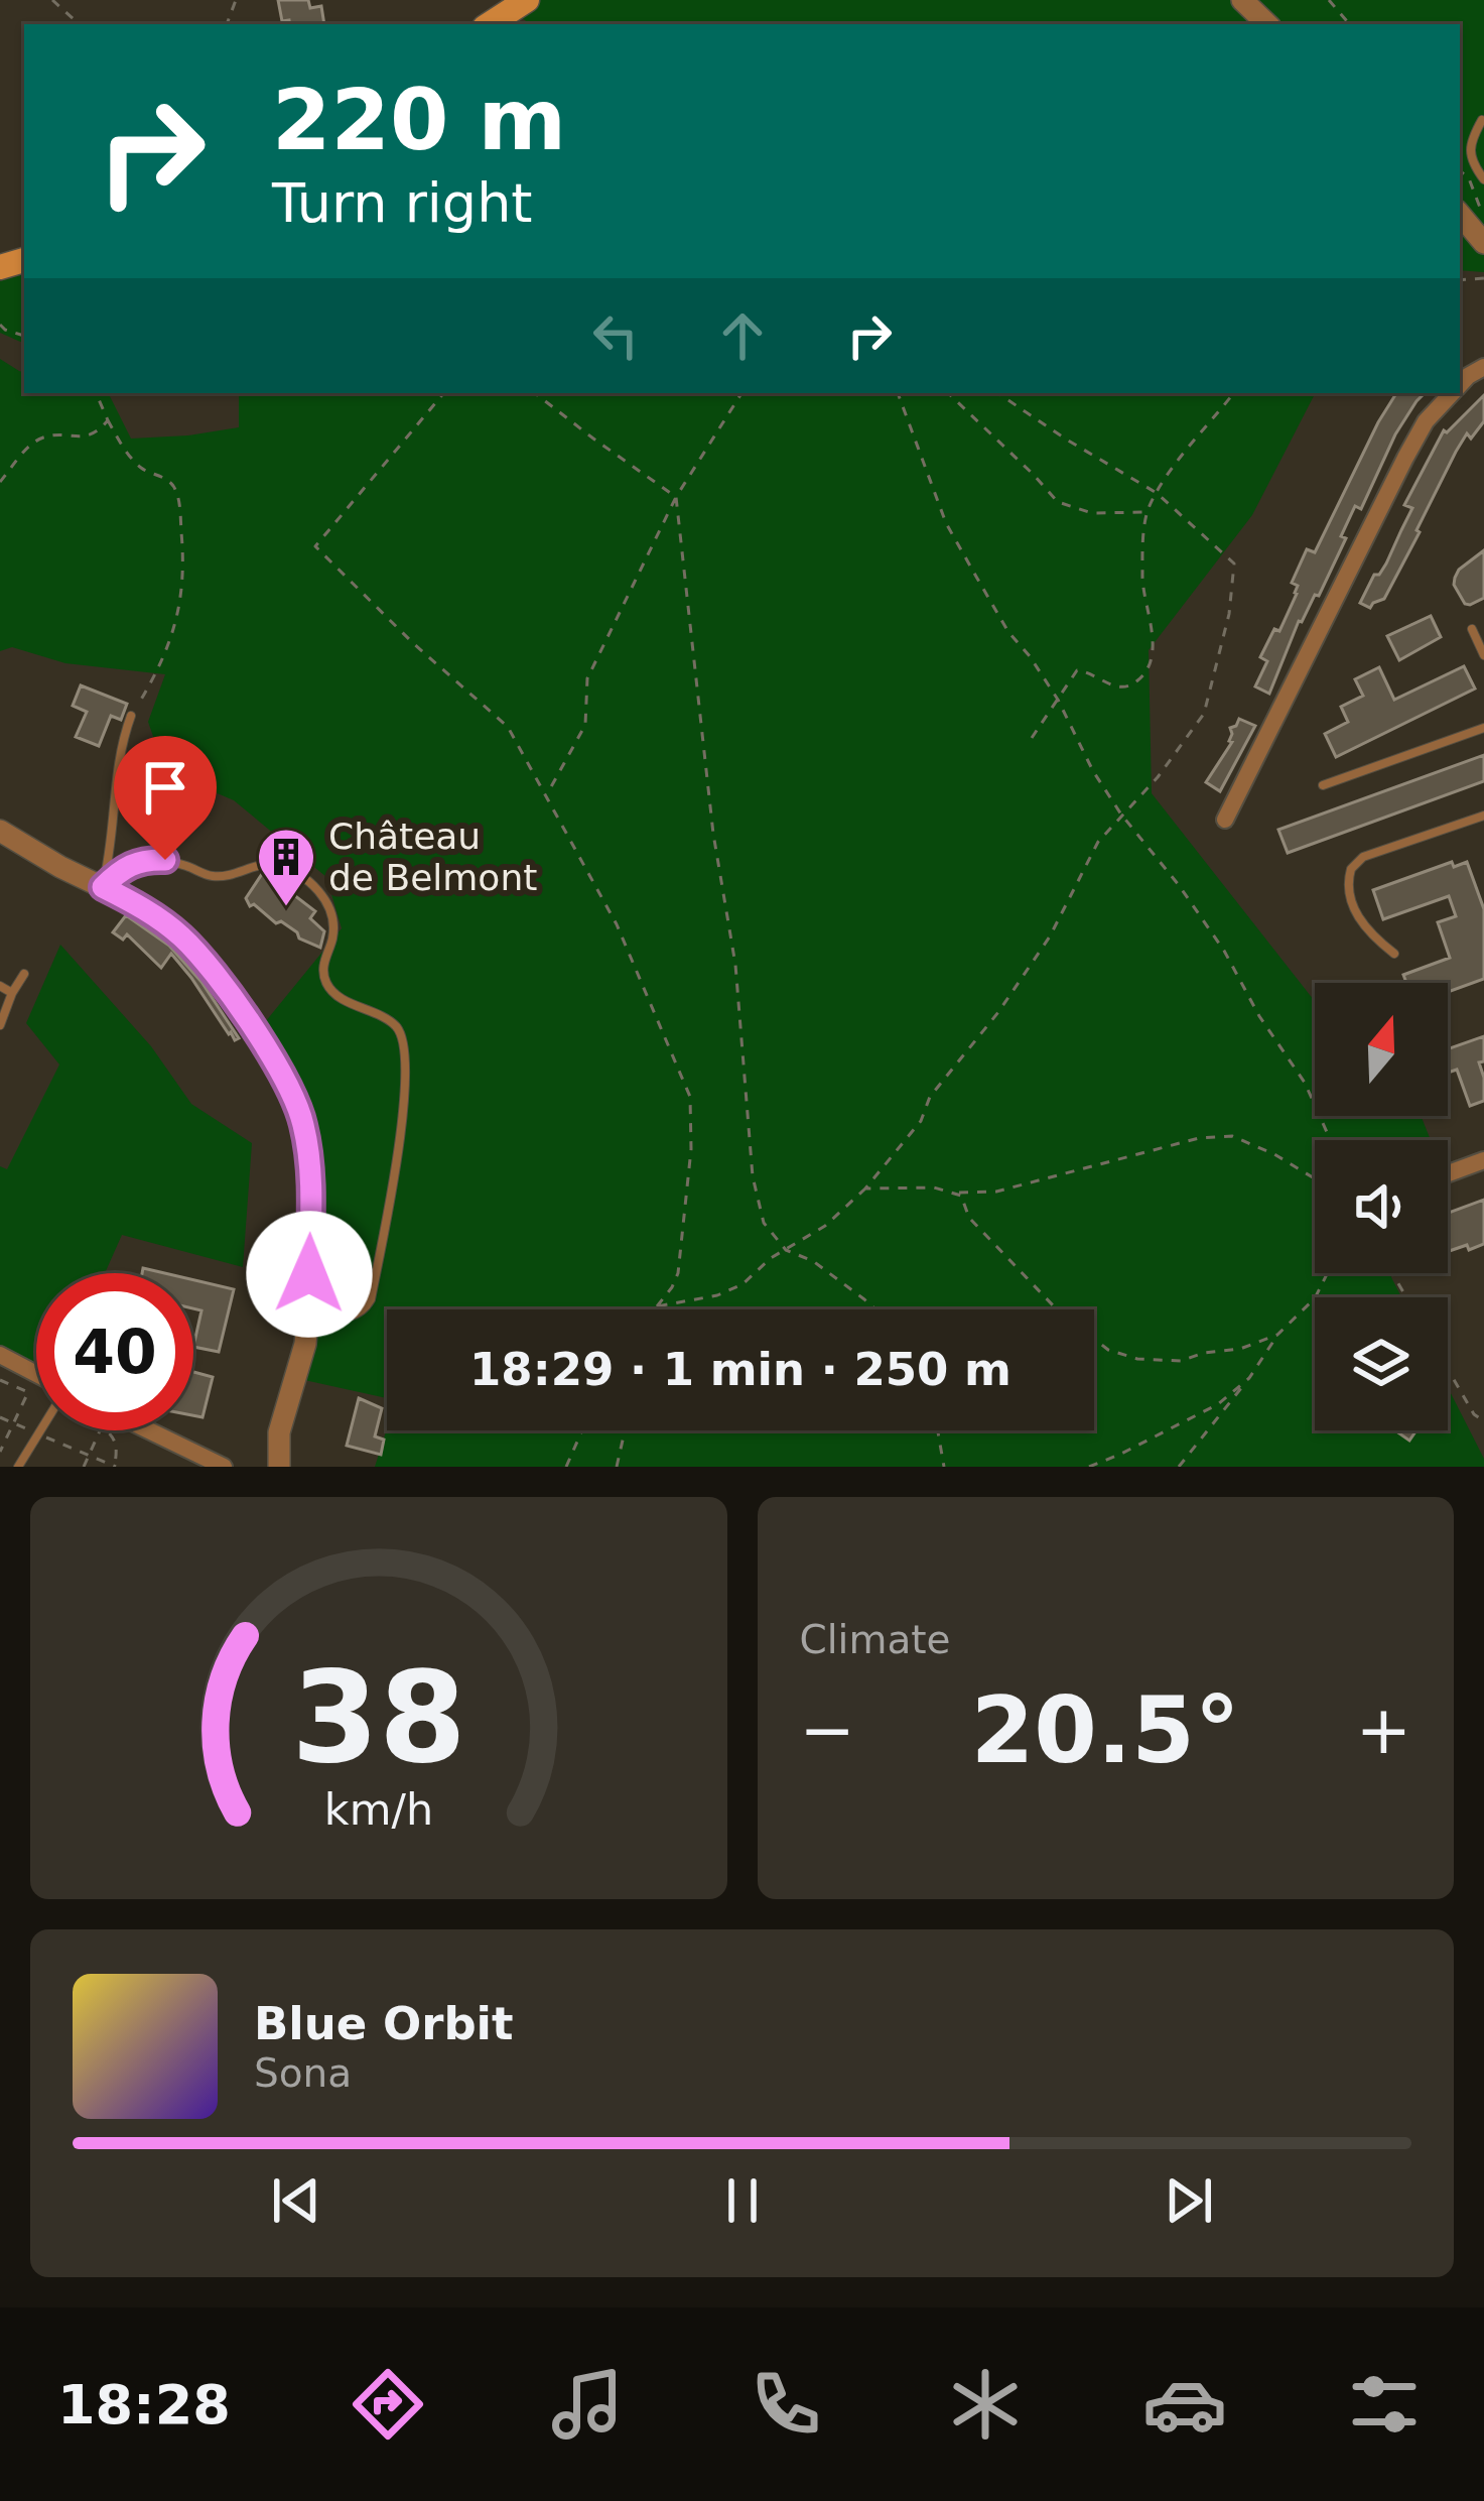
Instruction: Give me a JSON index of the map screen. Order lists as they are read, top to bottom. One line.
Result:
{"places":{"building":["Château de Belmont"]},"north":"top","page":{"turn":["220 m","Turn right"],"limit":"40","trip":"18:29 · 1 min · 250 m","tile":"Climate","heat":["−","20.5°","+"],"song":["Blue Orbit","Sona"],"tabs":"18:28","gauge":["38","km/h"]}}
